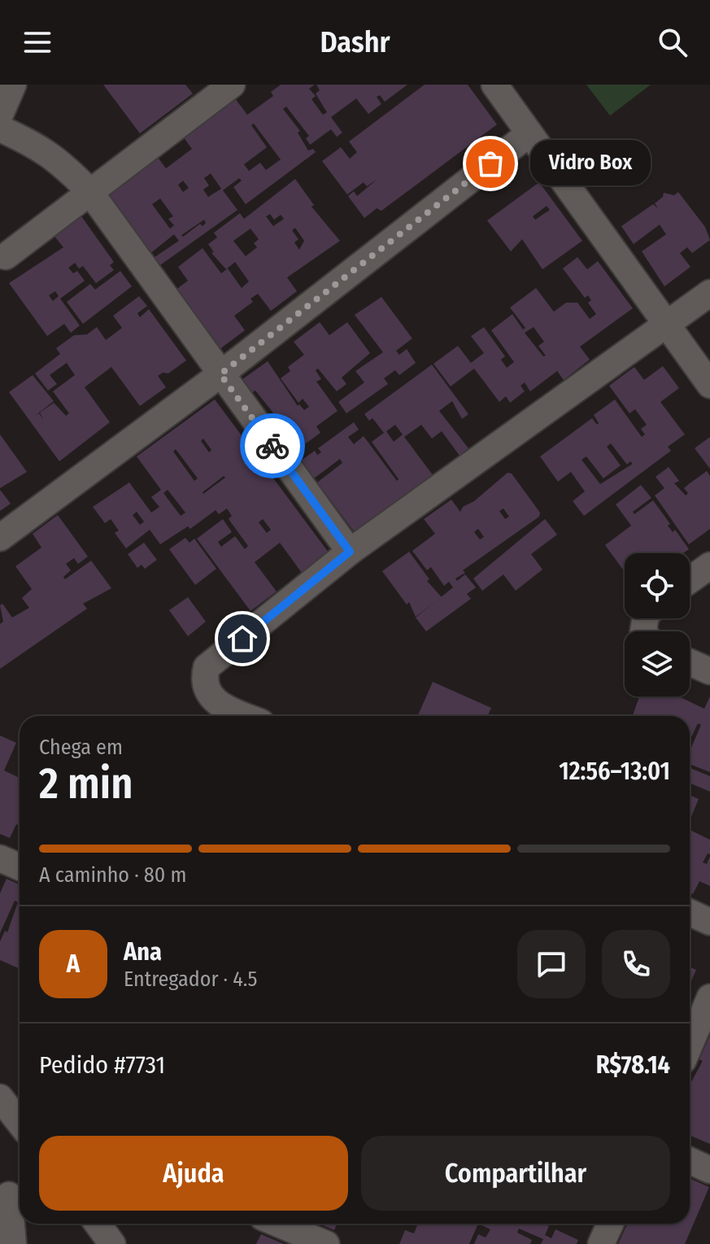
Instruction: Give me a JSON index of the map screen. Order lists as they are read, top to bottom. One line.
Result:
{"places":["Vidro Box"],"page":{"header":"Dashr","bubble":"Vidro Box","heading":["2 min","Chega em","12:56–13:01"],"panel":["Ana","Entregador · 4.5","Pedido #7731","R$78.14"],"bar":"A caminho · 80 m","round":"A","buttons":["Ajuda","Compartilhar"]}}
